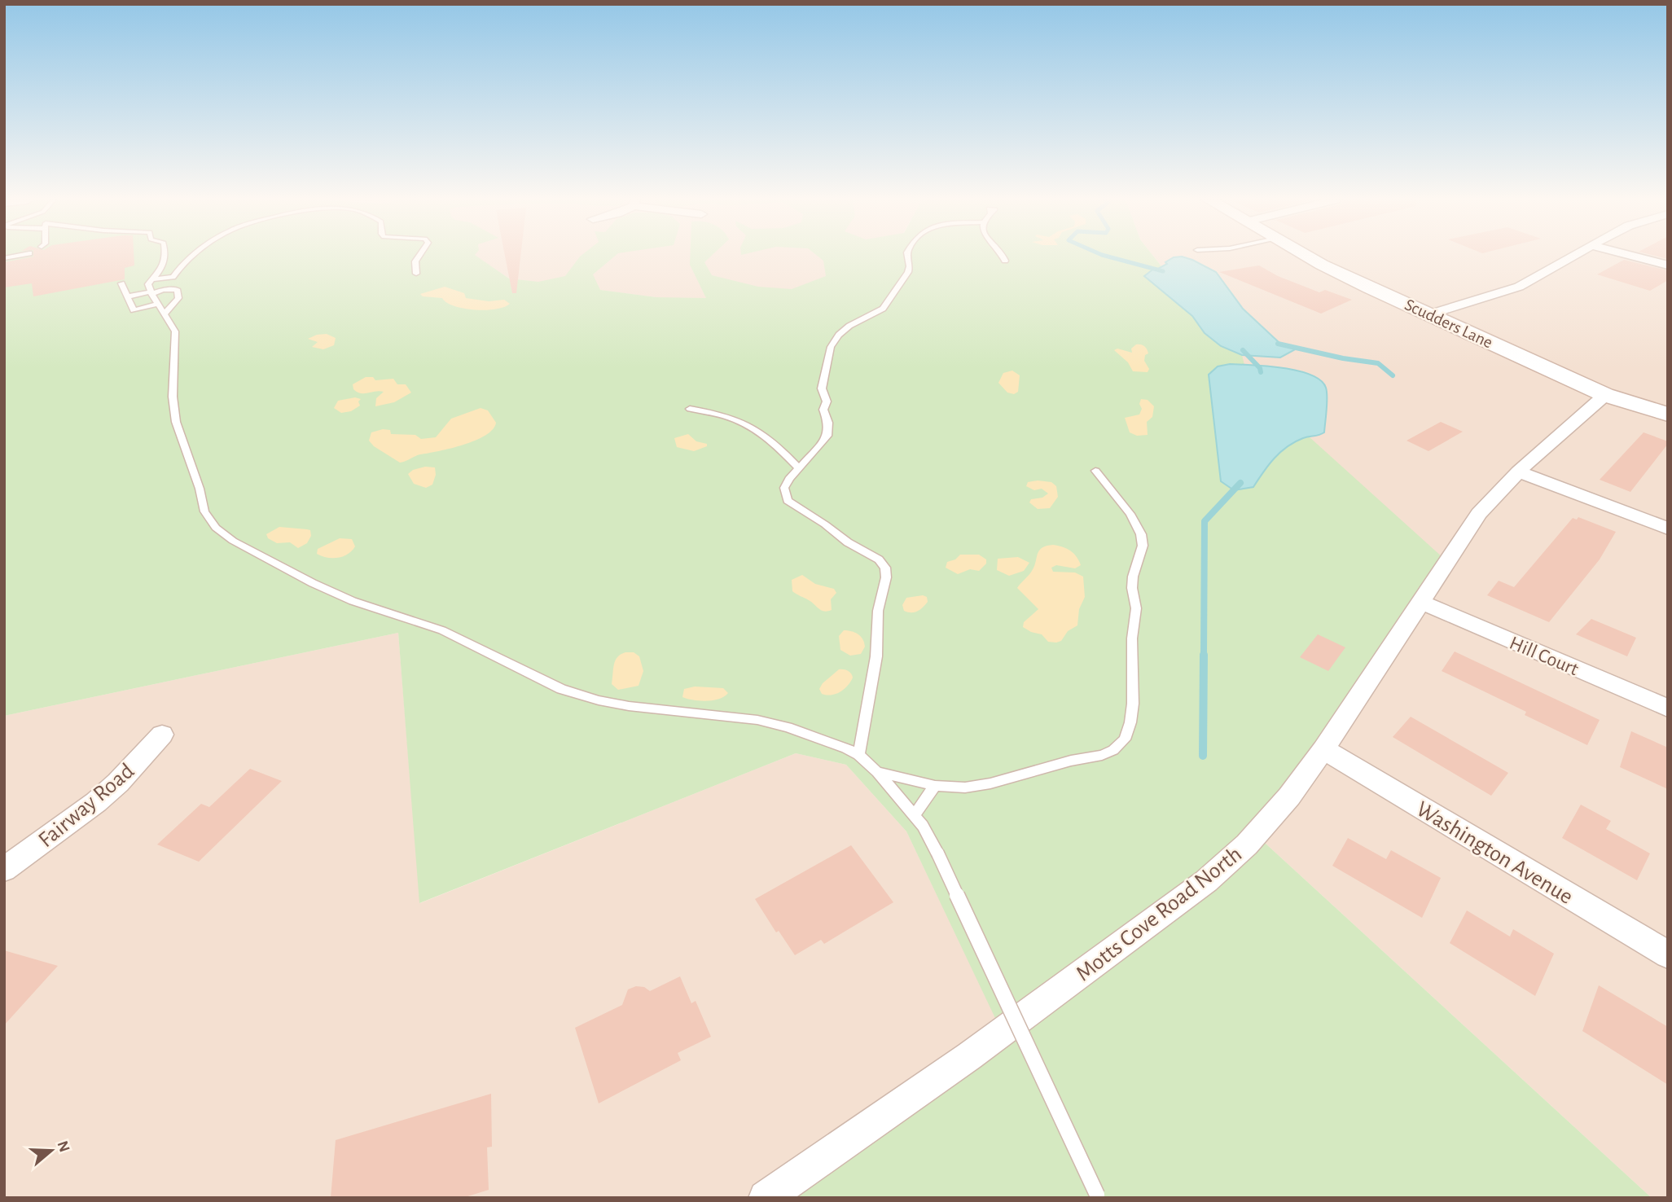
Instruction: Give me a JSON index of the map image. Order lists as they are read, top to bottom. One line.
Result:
{"streets":{"street":["Scudders Lane","Hill Court","Fairway Road","Washington Avenue","Motts Cove Road North"]},"crossings":[["Scudders Lane","Motts Cove Road North"],["Hill Court","Motts Cove Road North"],["Washington Avenue","Motts Cove Road North"]],"north":"right"}
